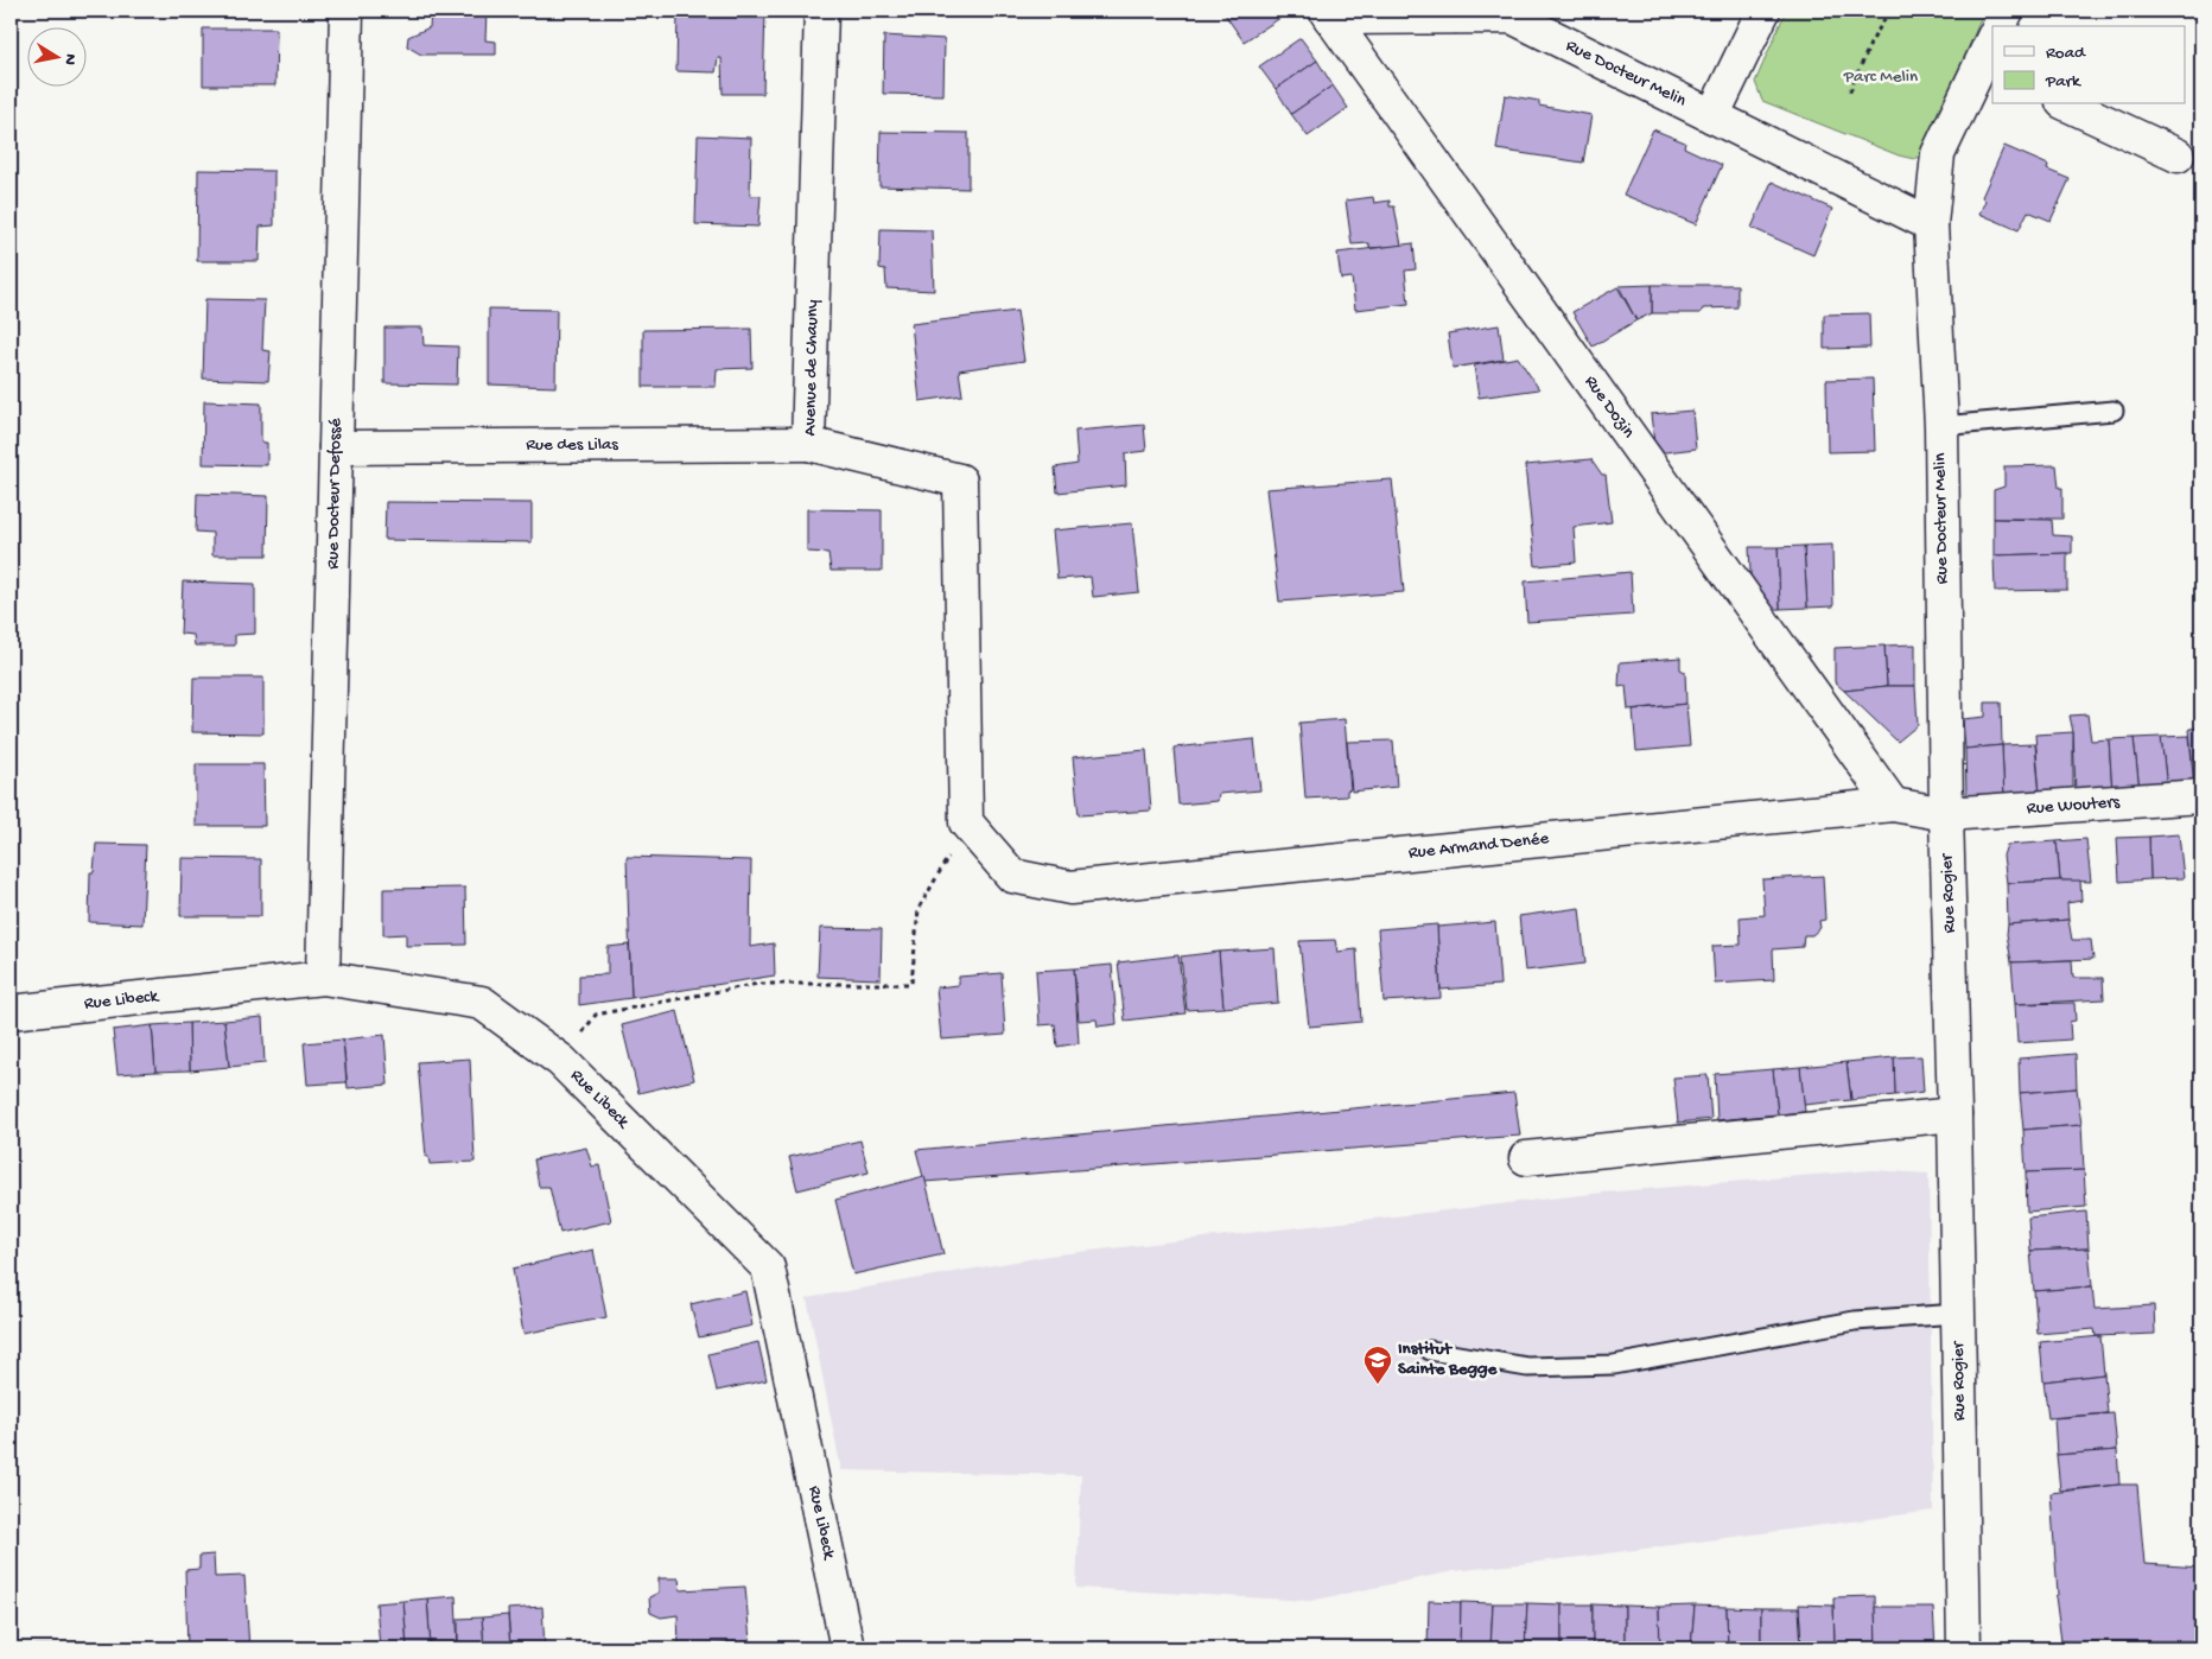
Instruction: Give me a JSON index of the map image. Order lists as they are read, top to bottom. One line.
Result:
{"streets":{"street":["Rue Docteur Melin","Avenue de Chauny","Rue Dozin","Rue des Lilas","Rue Docteur Defossé","Rue Wouters","Rue Armand Denée","Rue Rogier","Rue Libeck"]},"crossings":[["Rue Docteur Melin","Rue Dozin"],["Rue Docteur Melin","Rue Wouters"],["Rue Docteur Melin","Rue Armand Denée"],["Rue Docteur Melin","Rue Rogier"],["Avenue de Chauny","Rue des Lilas"],["Avenue de Chauny","Rue Armand Denée"],["Rue Dozin","Rue Armand Denée"],["Rue des Lilas","Rue Docteur Defossé"],["Rue Docteur Defossé","Rue Libeck"],["Rue Wouters","Rue Armand Denée"],["Rue Wouters","Rue Rogier"],["Rue Armand Denée","Rue Rogier"]],"parks":["Parc Melin"],"places":{"school or university":["Institut Sainte Begge"]},"legend":["Road","Park"],"north":"right"}
